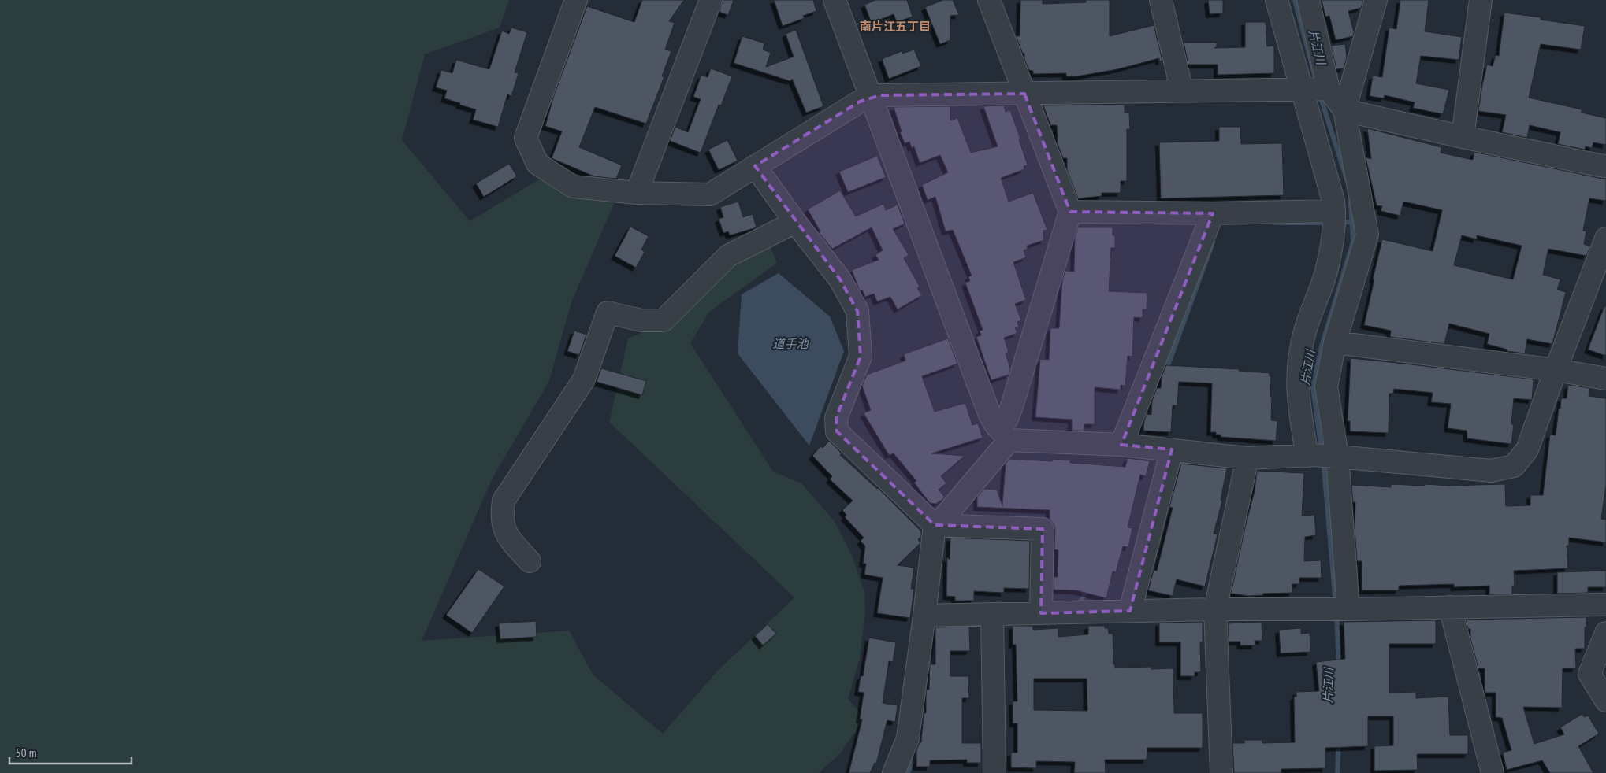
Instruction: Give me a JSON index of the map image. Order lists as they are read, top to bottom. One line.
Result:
{"districts":["南片江五丁目"],"water":["片江川","道手池"],"scale_bar":"50 m"}
